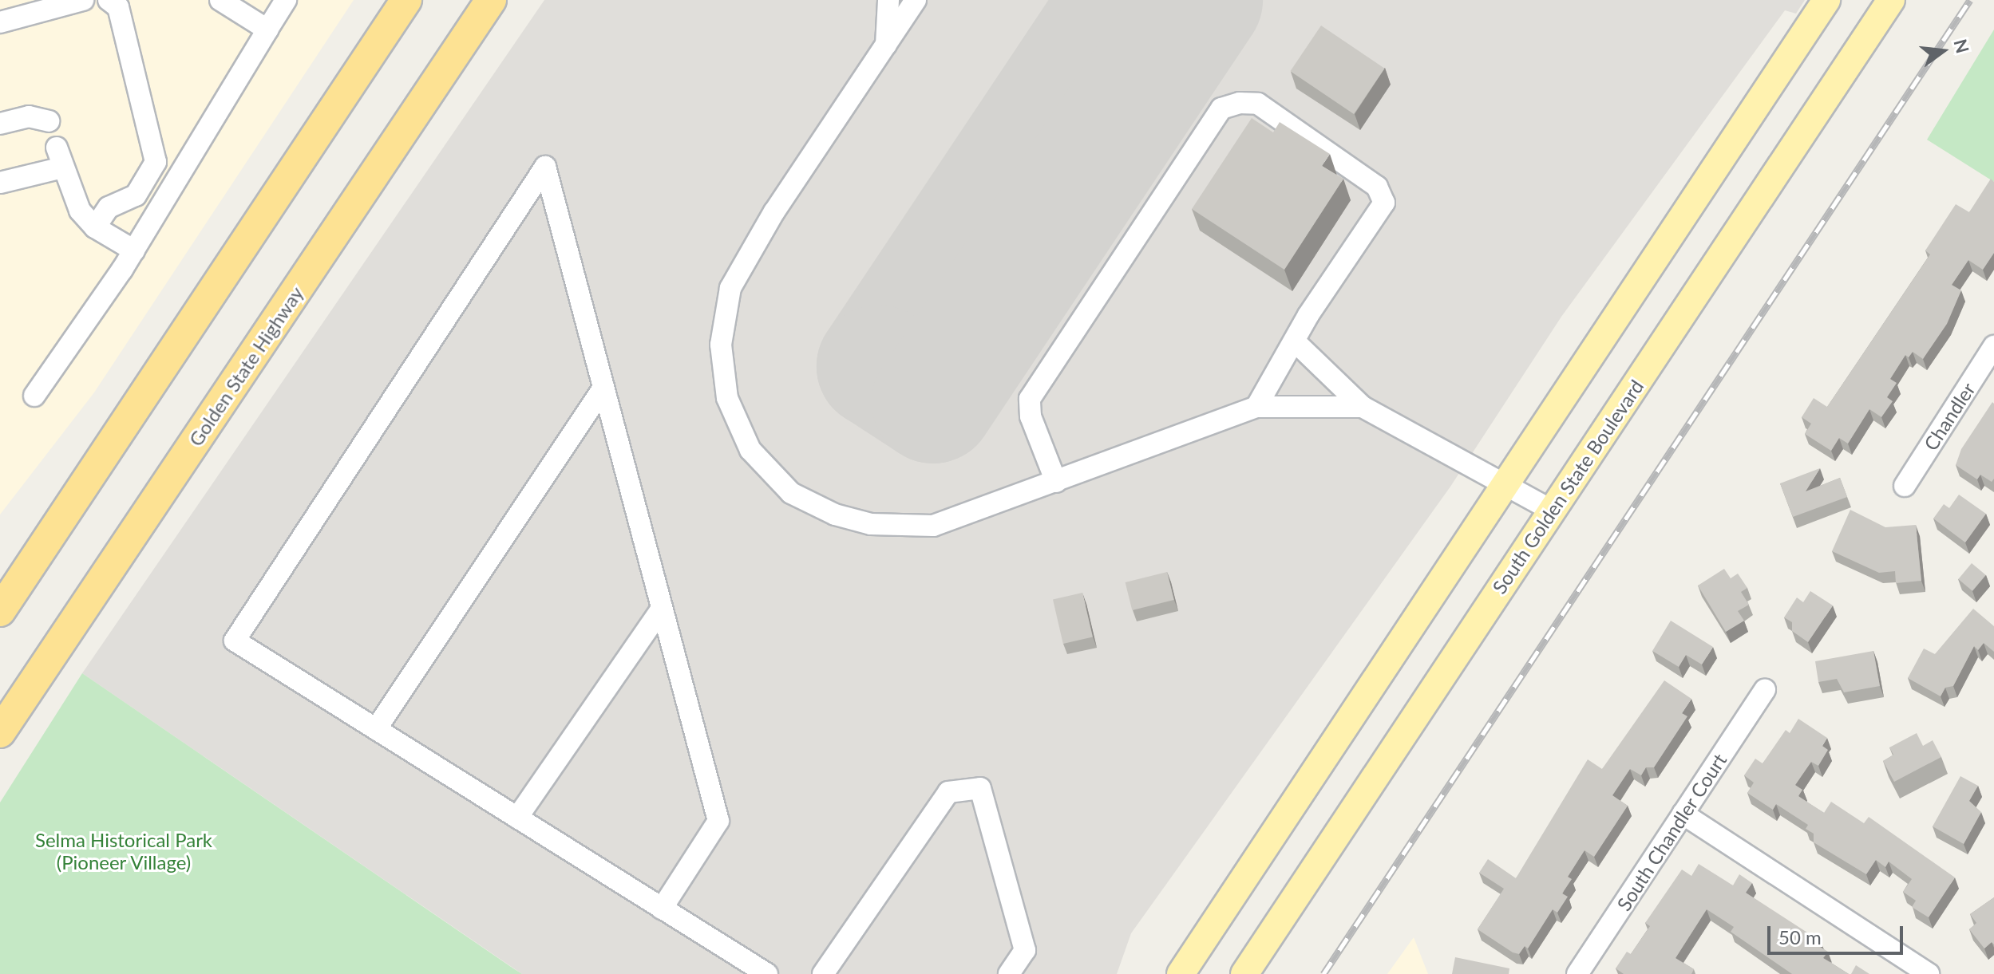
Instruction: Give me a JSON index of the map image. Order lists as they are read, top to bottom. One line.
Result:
{"streets":{"highway":["Golden State Highway"],"main road":["South Golden State Boulevard"],"street":["Chandler","South Chandler Court"]},"parks":["Selma Historical Park (Pioneer Village)"],"scale_bar":"50 m","north":"right"}
